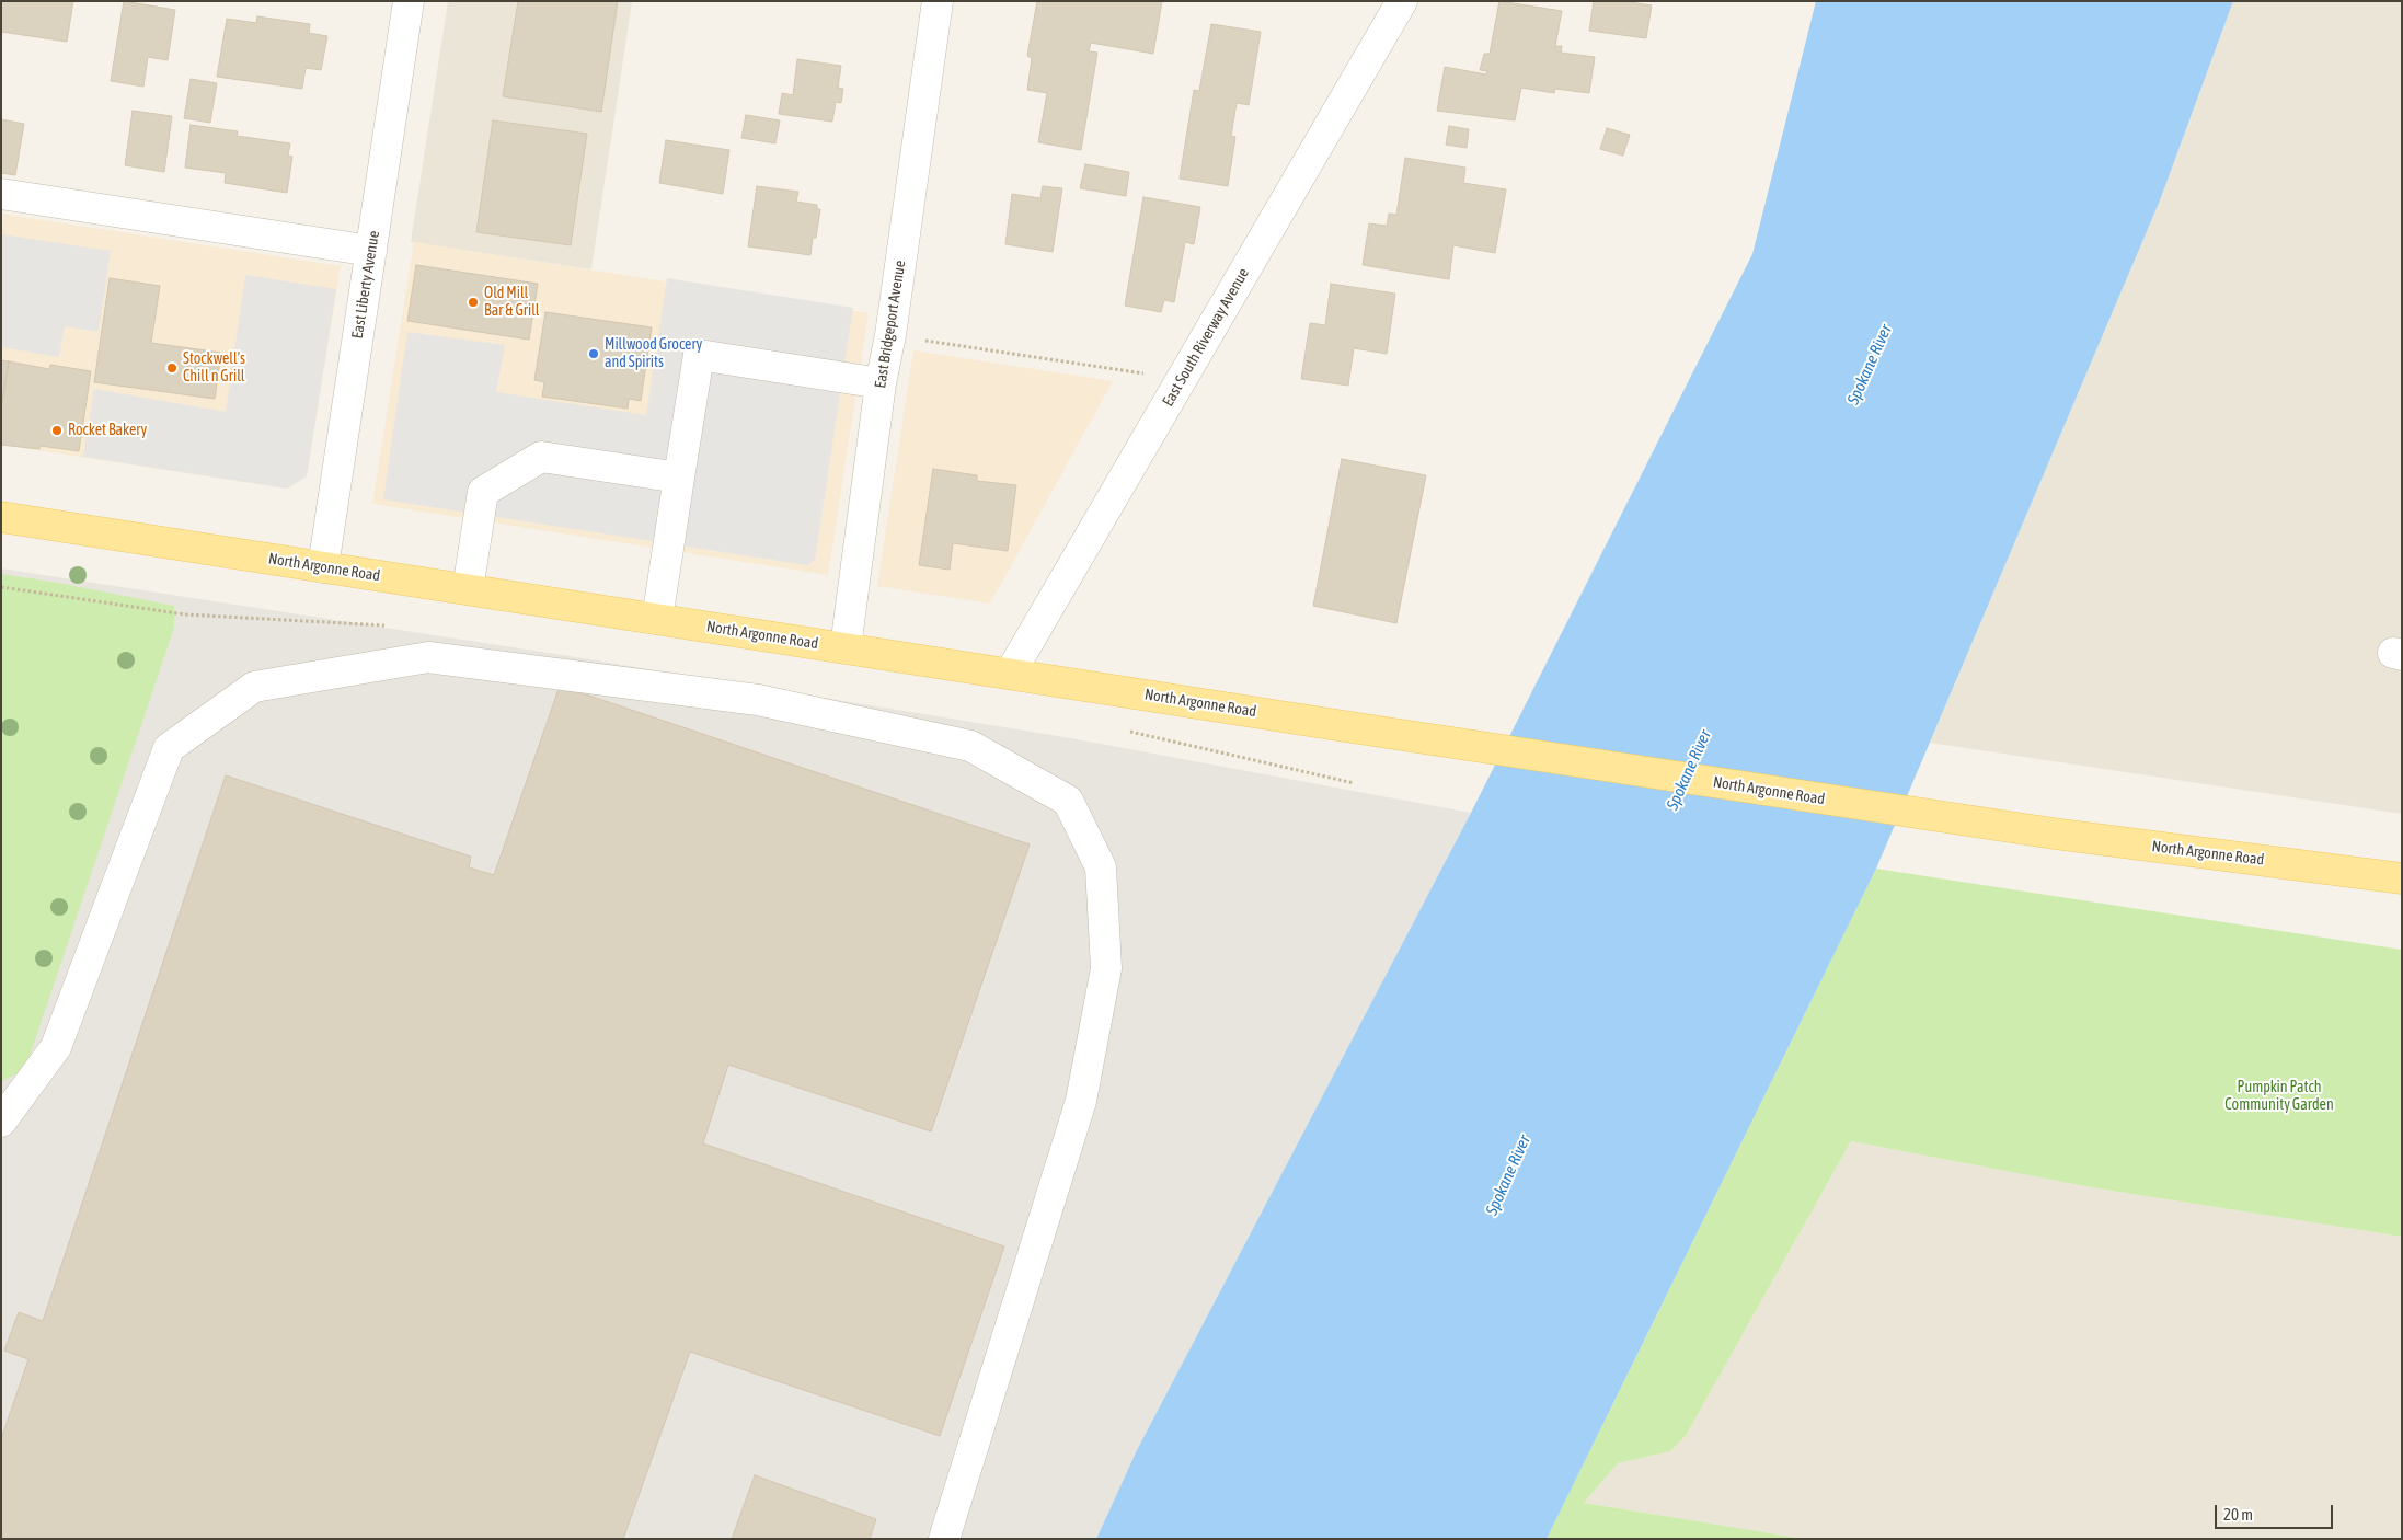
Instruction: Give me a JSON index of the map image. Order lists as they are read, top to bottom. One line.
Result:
{"streets":{"main road":["North Argonne Road"],"street":["East Liberty Avenue","East Bridgeport Avenue","East South Riverway Avenue"]},"crossings":[["East Liberty Avenue","North Argonne Road"],["East Bridgeport Avenue","North Argonne Road"],["East South Riverway Avenue","North Argonne Road"]],"water":["Spokane River"],"parks":["Pumpkin Patch Community Garden"],"places":["Old Mill Bar & Grill","Millwood Grocery and Spirits","Stockwell’s Chill n Grill","Rocket Bakery"],"scale_bar":"20 m"}
